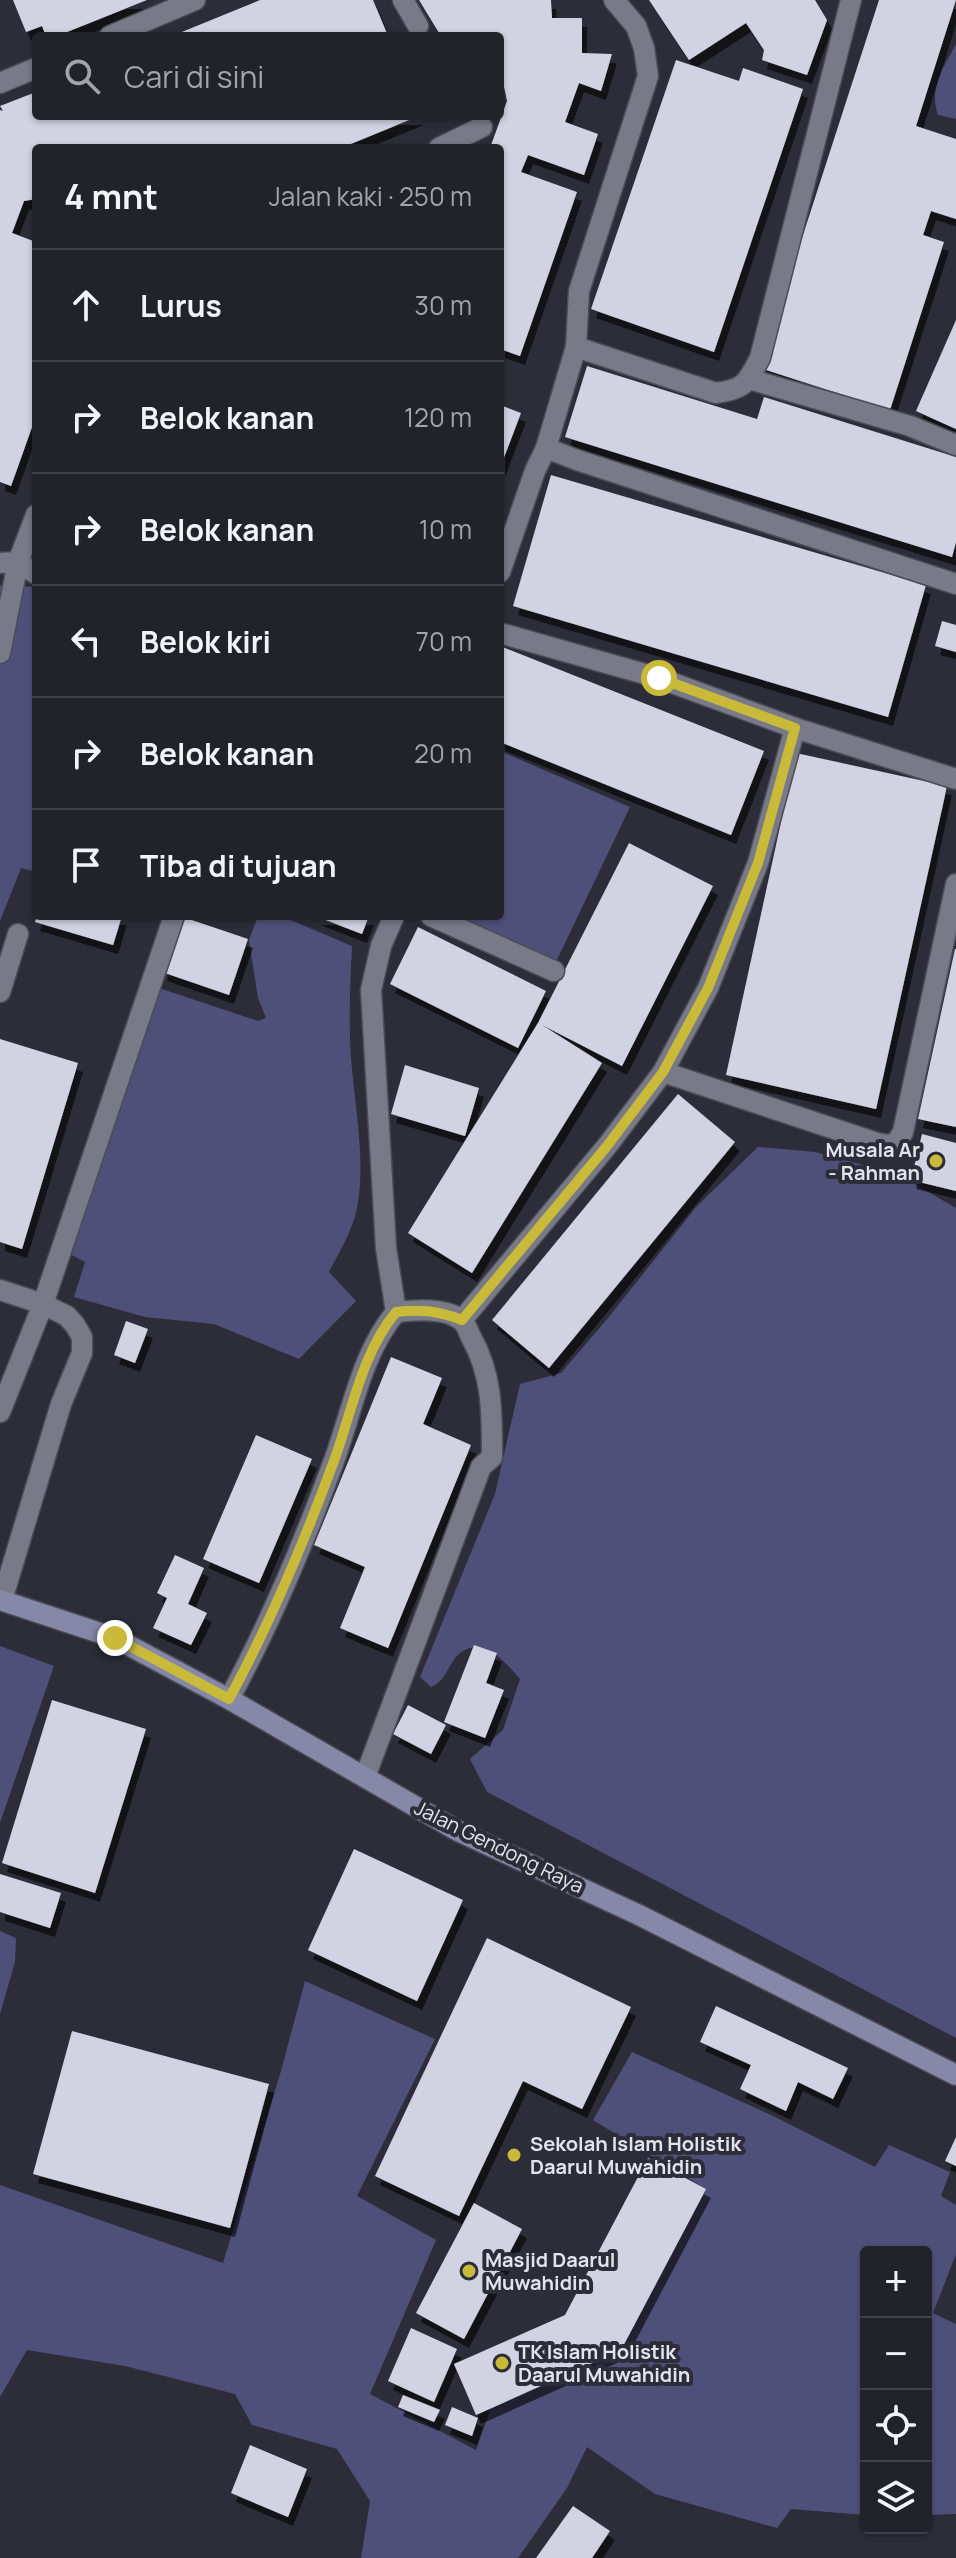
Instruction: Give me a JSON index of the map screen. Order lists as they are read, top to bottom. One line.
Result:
{"streets":{"main road":["Jalan Gendong Raya"]},"places":["Musala Ar - Rahman","Sekolah Islam Holistik Daarul Muwahidin","Masjid Daarul Muwahidin","TK Islam Holistik Daarul Muwahidin"],"page":{"search":"Cari di sini","heading":["4 mnt","Jalan kaki · 250 m"],"list":[["Lurus","30 m"],["Belok kanan","120 m"],["Belok kanan","10 m"],["Belok kiri","70 m"],["Belok kanan","20 m"],"Tiba di tujuan"],"map_buttons":["+","−"]}}
